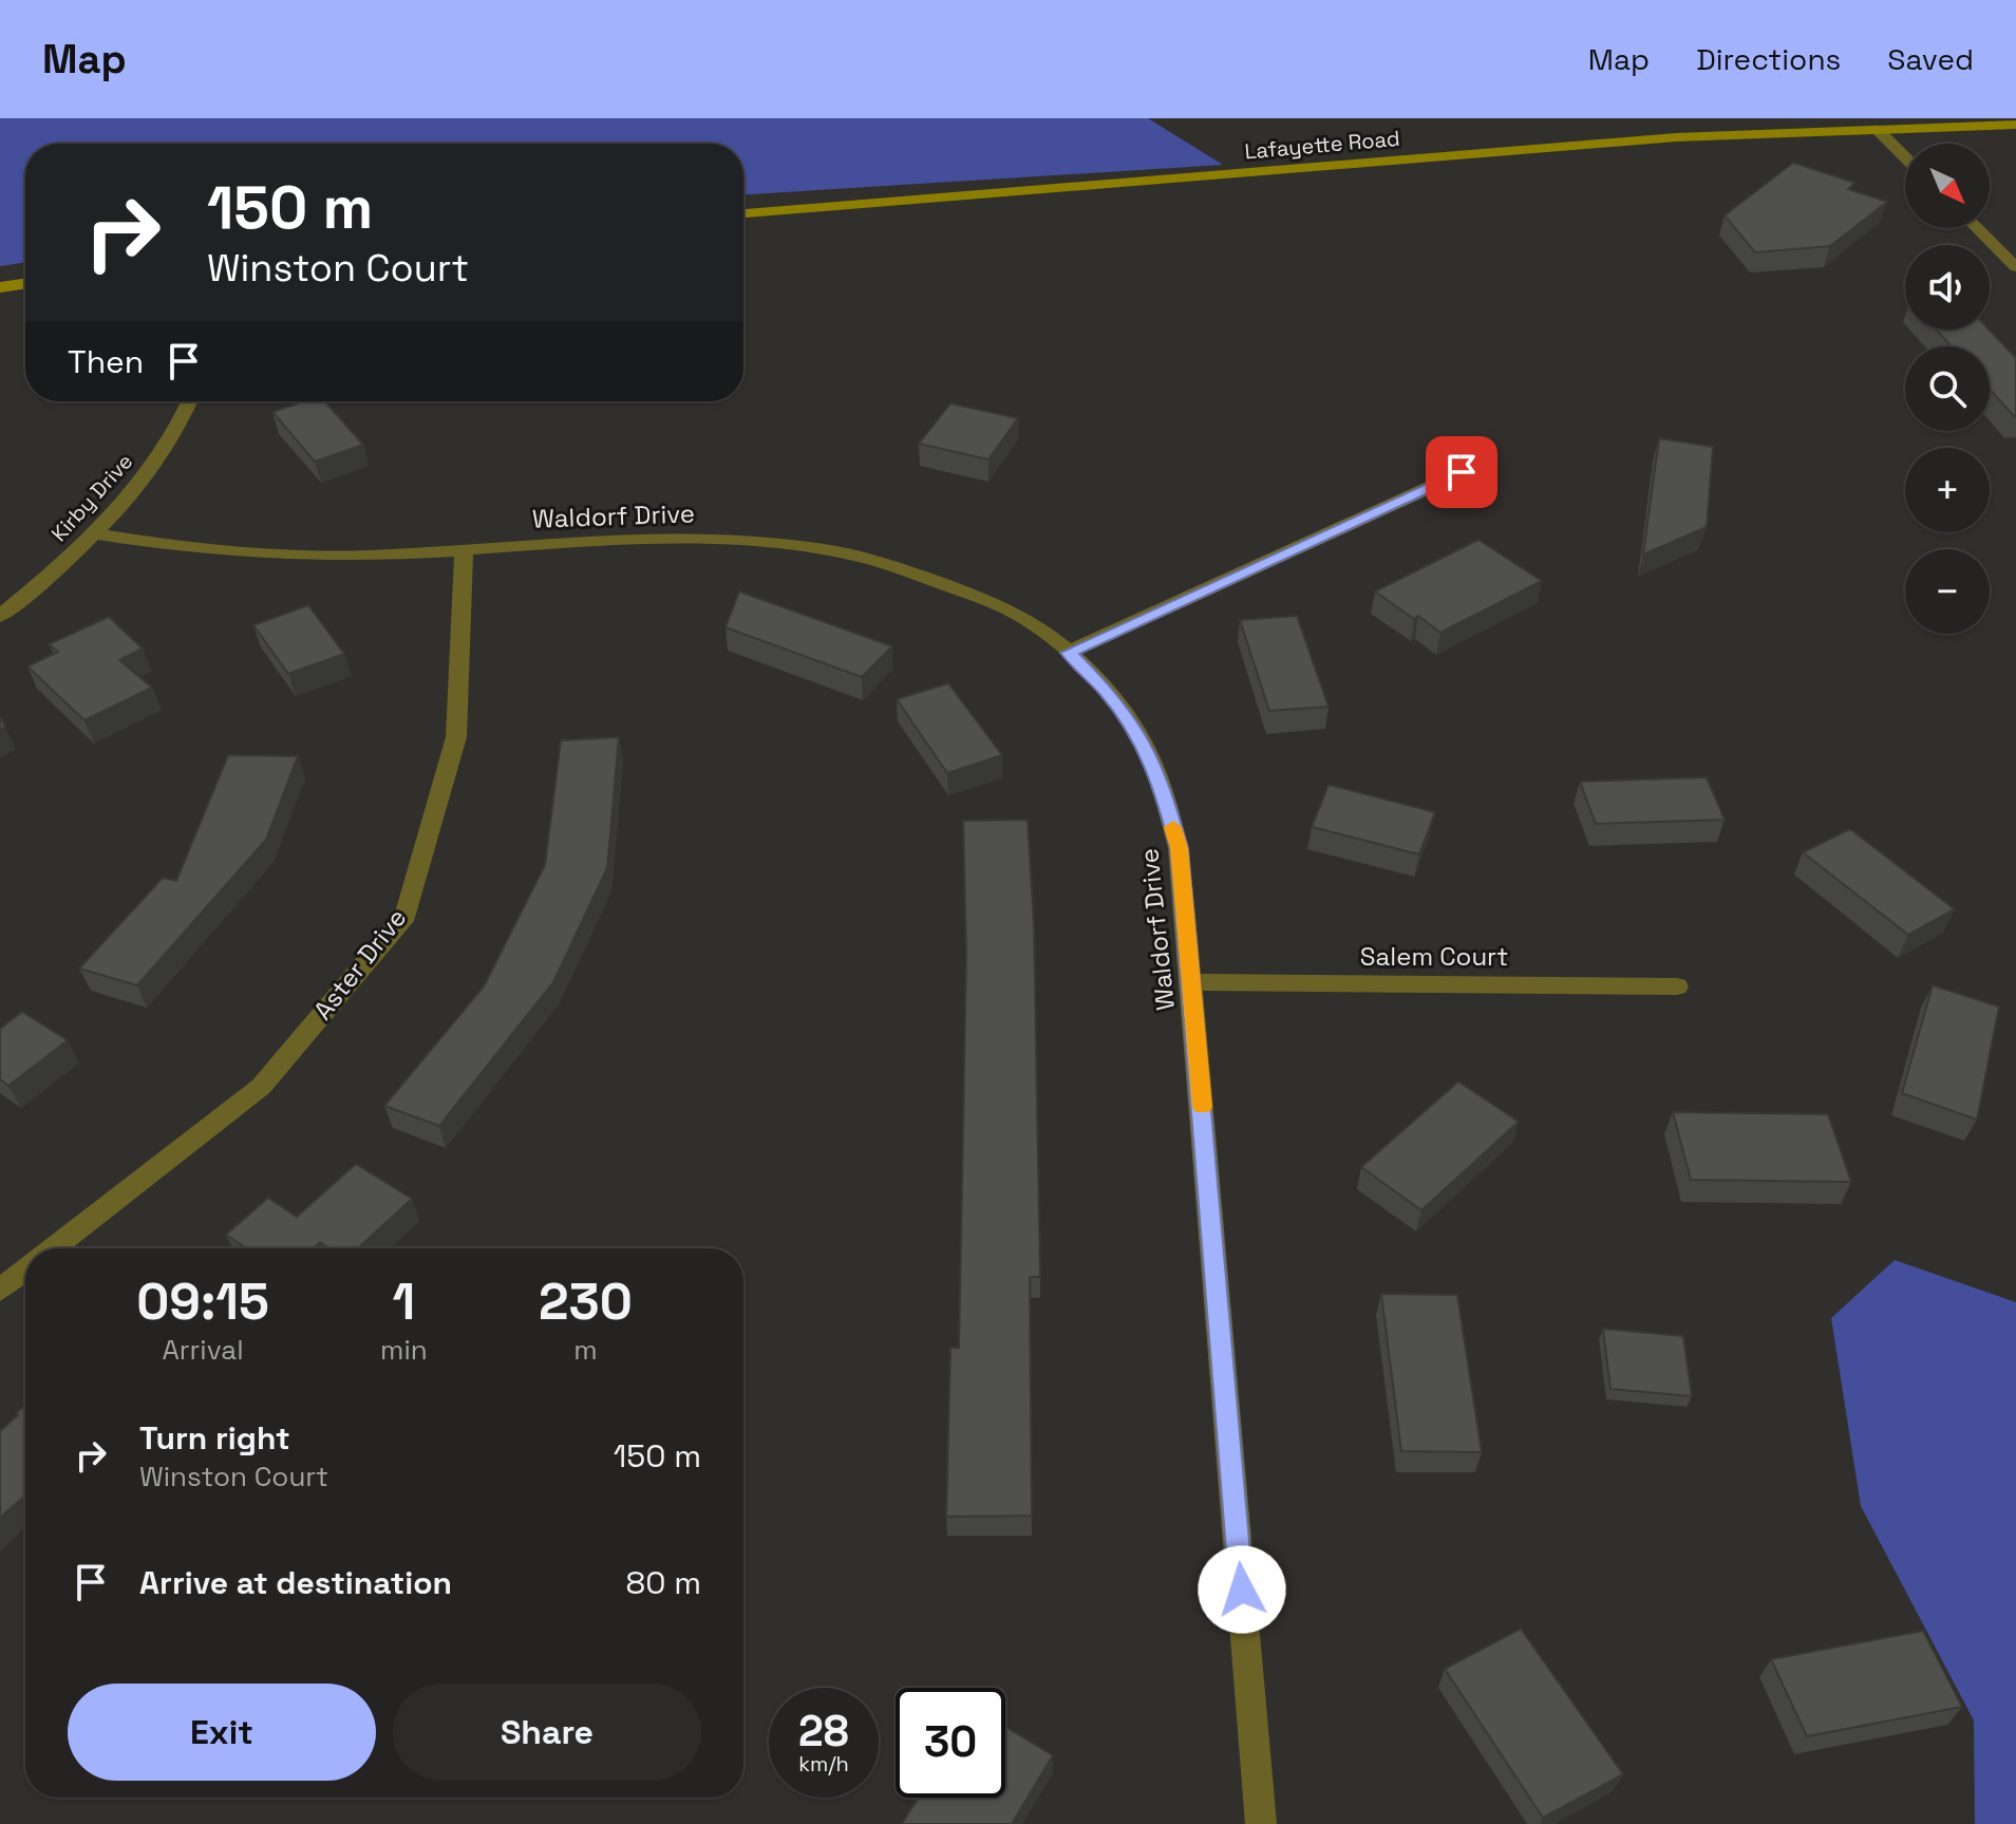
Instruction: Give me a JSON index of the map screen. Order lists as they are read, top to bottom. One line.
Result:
{"streets":{"main road":["Lafayette Road"],"street":["Kirby Drive","Waldorf Drive","Salem Court","Aster Drive"]},"crossings":[["Kirby Drive","Waldorf Drive"],["Waldorf Drive","Salem Court"],["Waldorf Drive","Aster Drive"]],"north":"bottom right","page":{"header":"Map","nav":["Map","Directions","Saved"],"map_buttons":["+","−"],"turn":["150 m","Winston Court"],"then":"Then","eta":["09:15","Arrival","1","min","230","m"],"list":[{"name":"Turn right","note":"Winston Court","value":"150 m"},{"name":"Arrive at destination","value":"80 m"}],"buttons":["Exit","Share"],"speed":"28 km/h","limit":"30"}}
